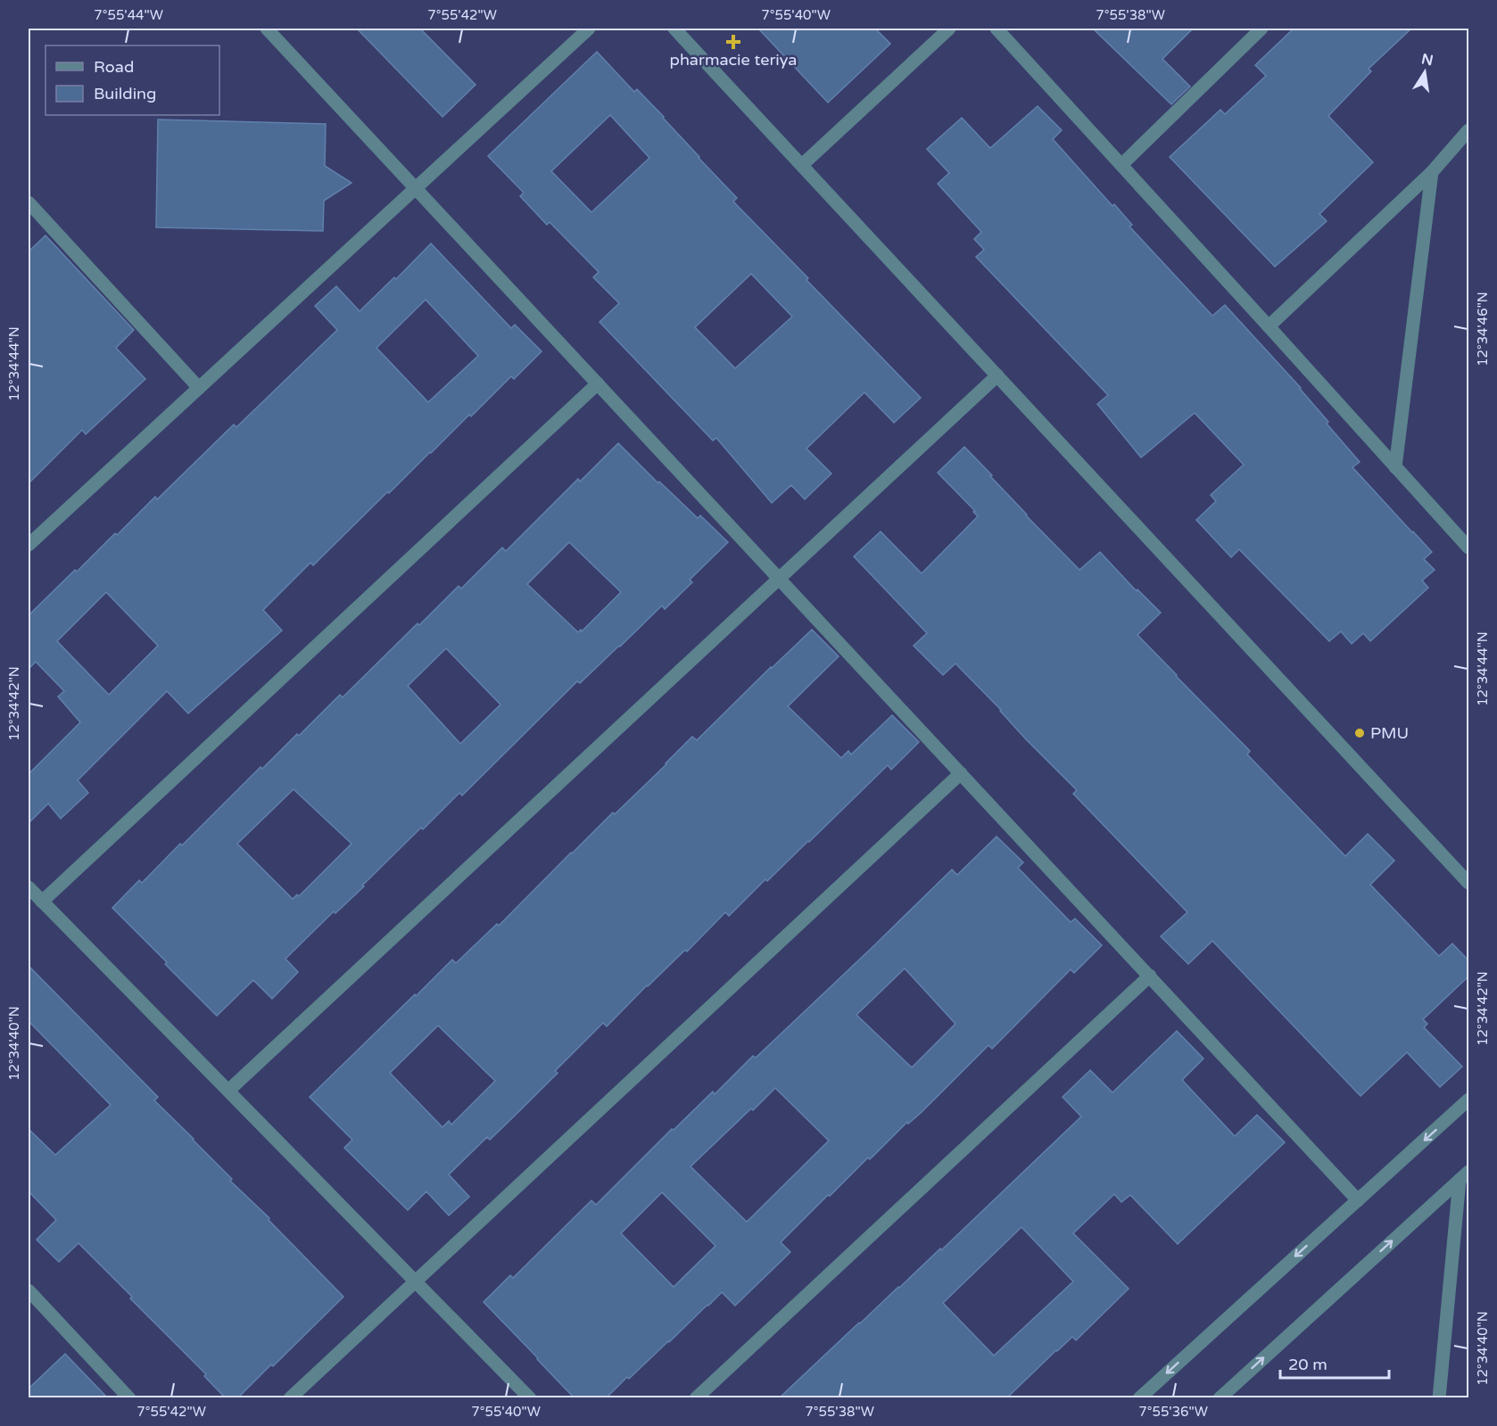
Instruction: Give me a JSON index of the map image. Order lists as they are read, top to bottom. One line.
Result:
{"places":{"health":["pharmacie teriya"],"other":["PMU"]},"legend":["Road","Building"],"scale_bar":"20 m","north":"top","coordinates":["7°55'44\"W","7°55'42\"W","7°55'40\"W","7°55'38\"W","12°34'46\"N","12°34'44\"N","12°34'42\"N","12°34'40\"N","7°55'36\"W"]}
